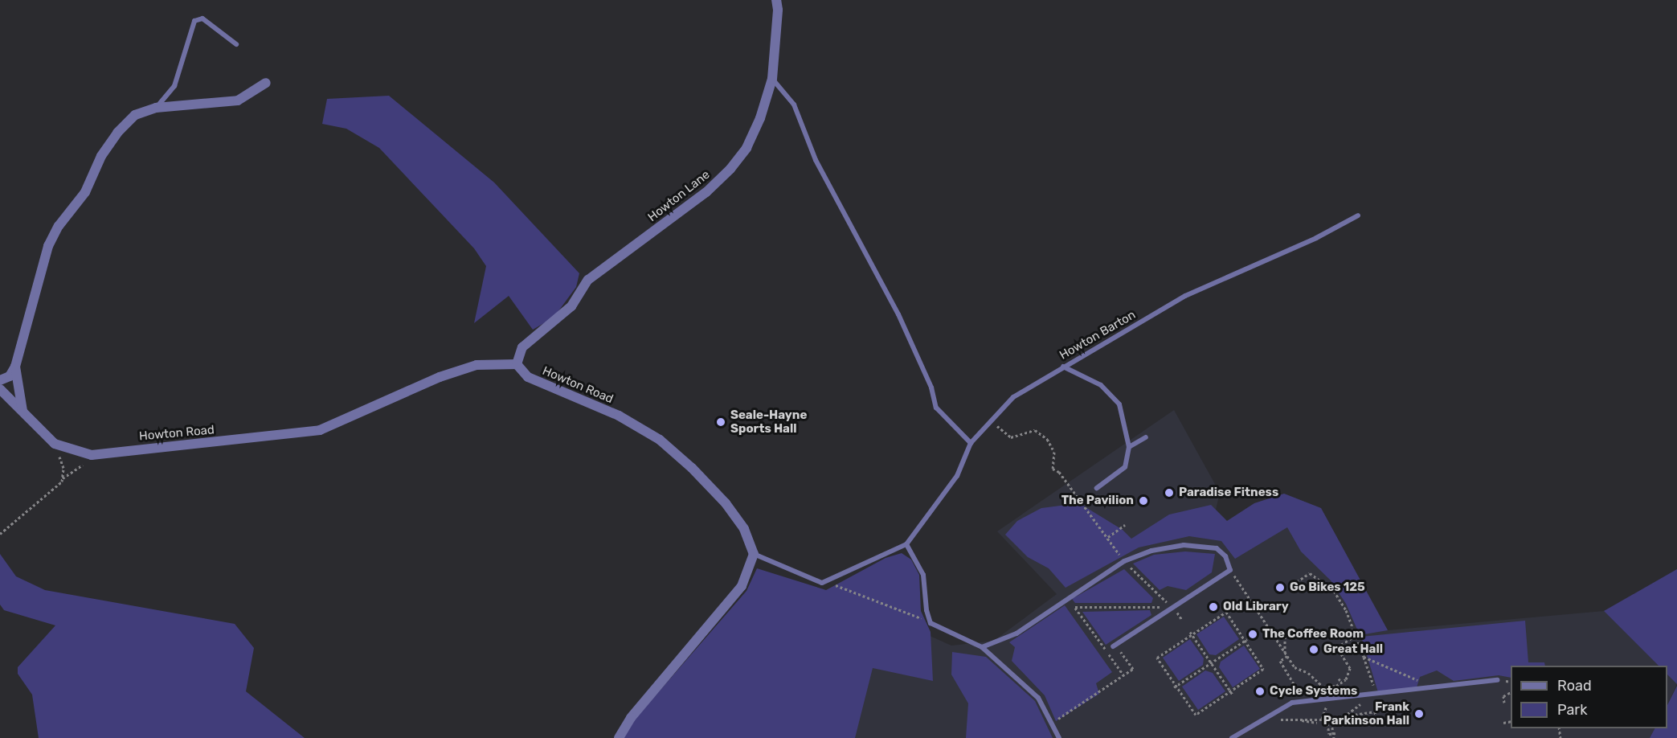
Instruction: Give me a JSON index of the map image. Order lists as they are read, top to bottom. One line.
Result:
{"streets":{"street":["Howton Lane","Howton Road"],"lane":["Howton Barton"]},"crossings":[["Howton Lane","Howton Road"]],"places":["Seale-Hayne Sports Hall","Paradise Fitness","The Pavilion","Go Bikes 125","Old Library","The Coffee Room","Great Hall","Cycle Systems","Frank Parkinson Hall"],"legend":["Road","Park"]}
